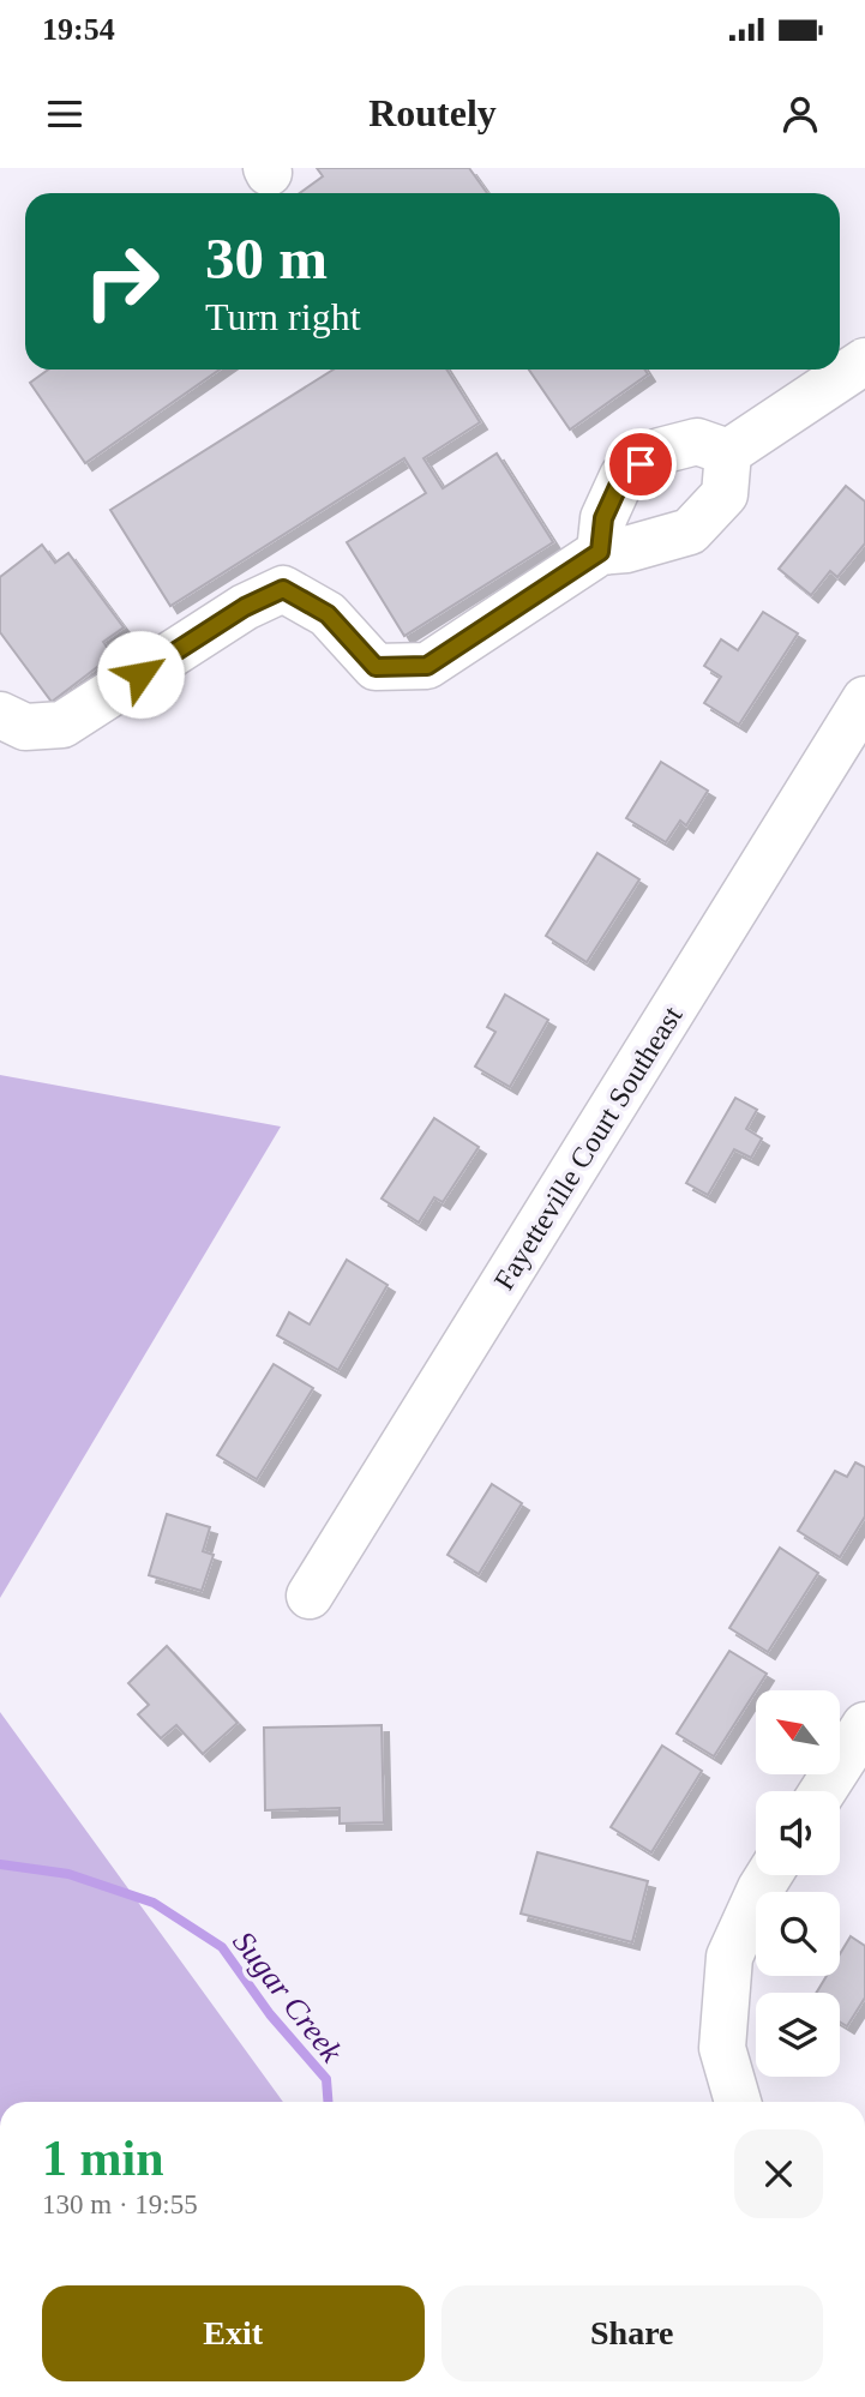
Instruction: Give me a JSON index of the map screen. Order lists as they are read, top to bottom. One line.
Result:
{"streets":{"street":["Fayetteville Court Southeast"]},"water":["Sugar Creek"],"north":"top left","page":{"status":"19:54","header":"Routely","turn":["30 m","Turn right"],"heading":["1 min","130 m · 19:55"],"buttons":["Exit","Share"]}}
